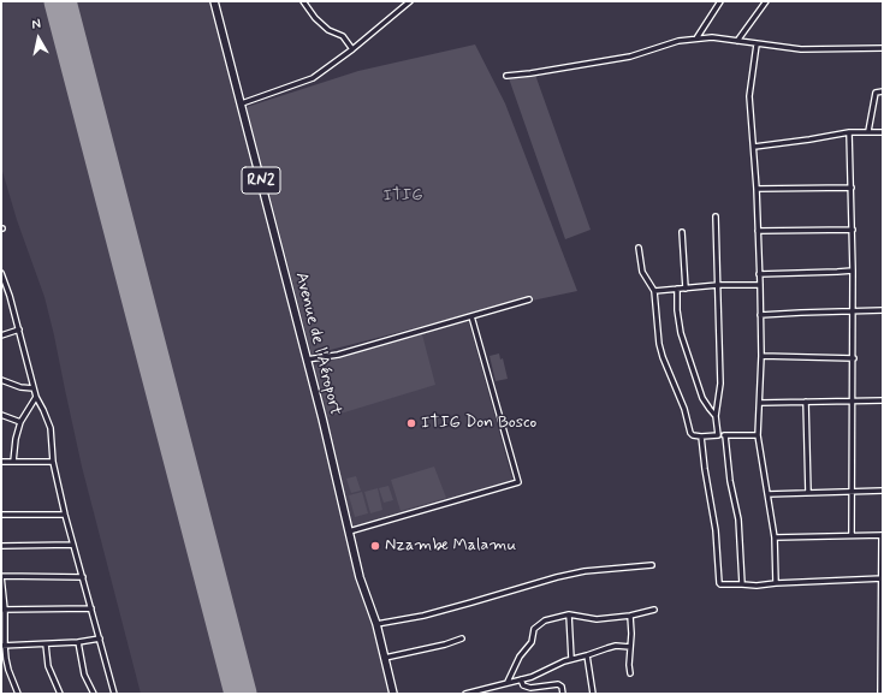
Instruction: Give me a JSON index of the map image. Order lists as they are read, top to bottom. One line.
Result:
{"streets":{"highway":["RN2","Avenue de l'Aéroport"]},"parks":["ITIG"],"places":["ITIG Don Bosco","Nzambe Malamu"],"north":"top"}
